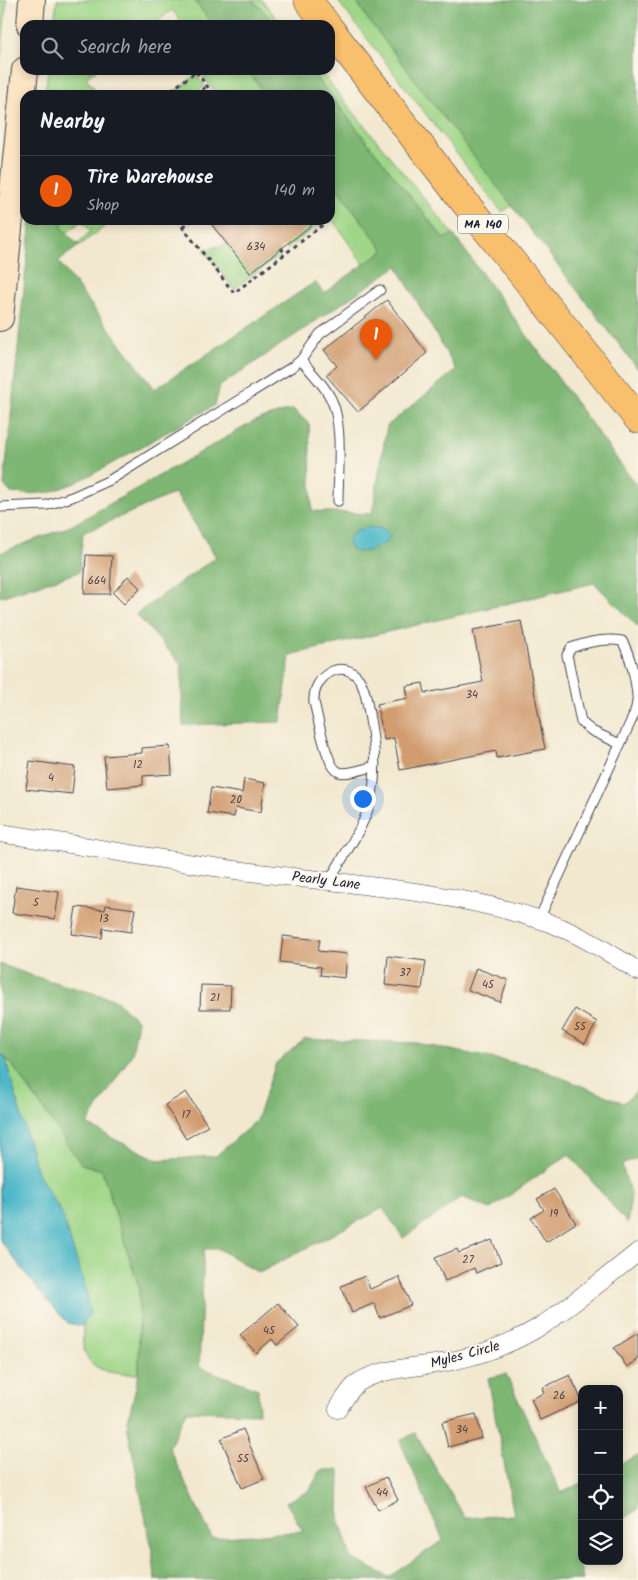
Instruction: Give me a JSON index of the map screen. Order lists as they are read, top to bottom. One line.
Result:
{"streets":{"highway":["MA 140"],"street":["Pearly Lane","Myles Circle"]},"house_numbers":["634","664","34","12","4","20","5","13","37","45","21","55","17","19","27","45","26","34","55","44"],"page":{"search":"Search here","heading":"Nearby","list":[{"mark":"1","name":"Tire Warehouse","note":"Shop","value":"140 m"}],"pins":"1","map_buttons":["+","−"]}}
